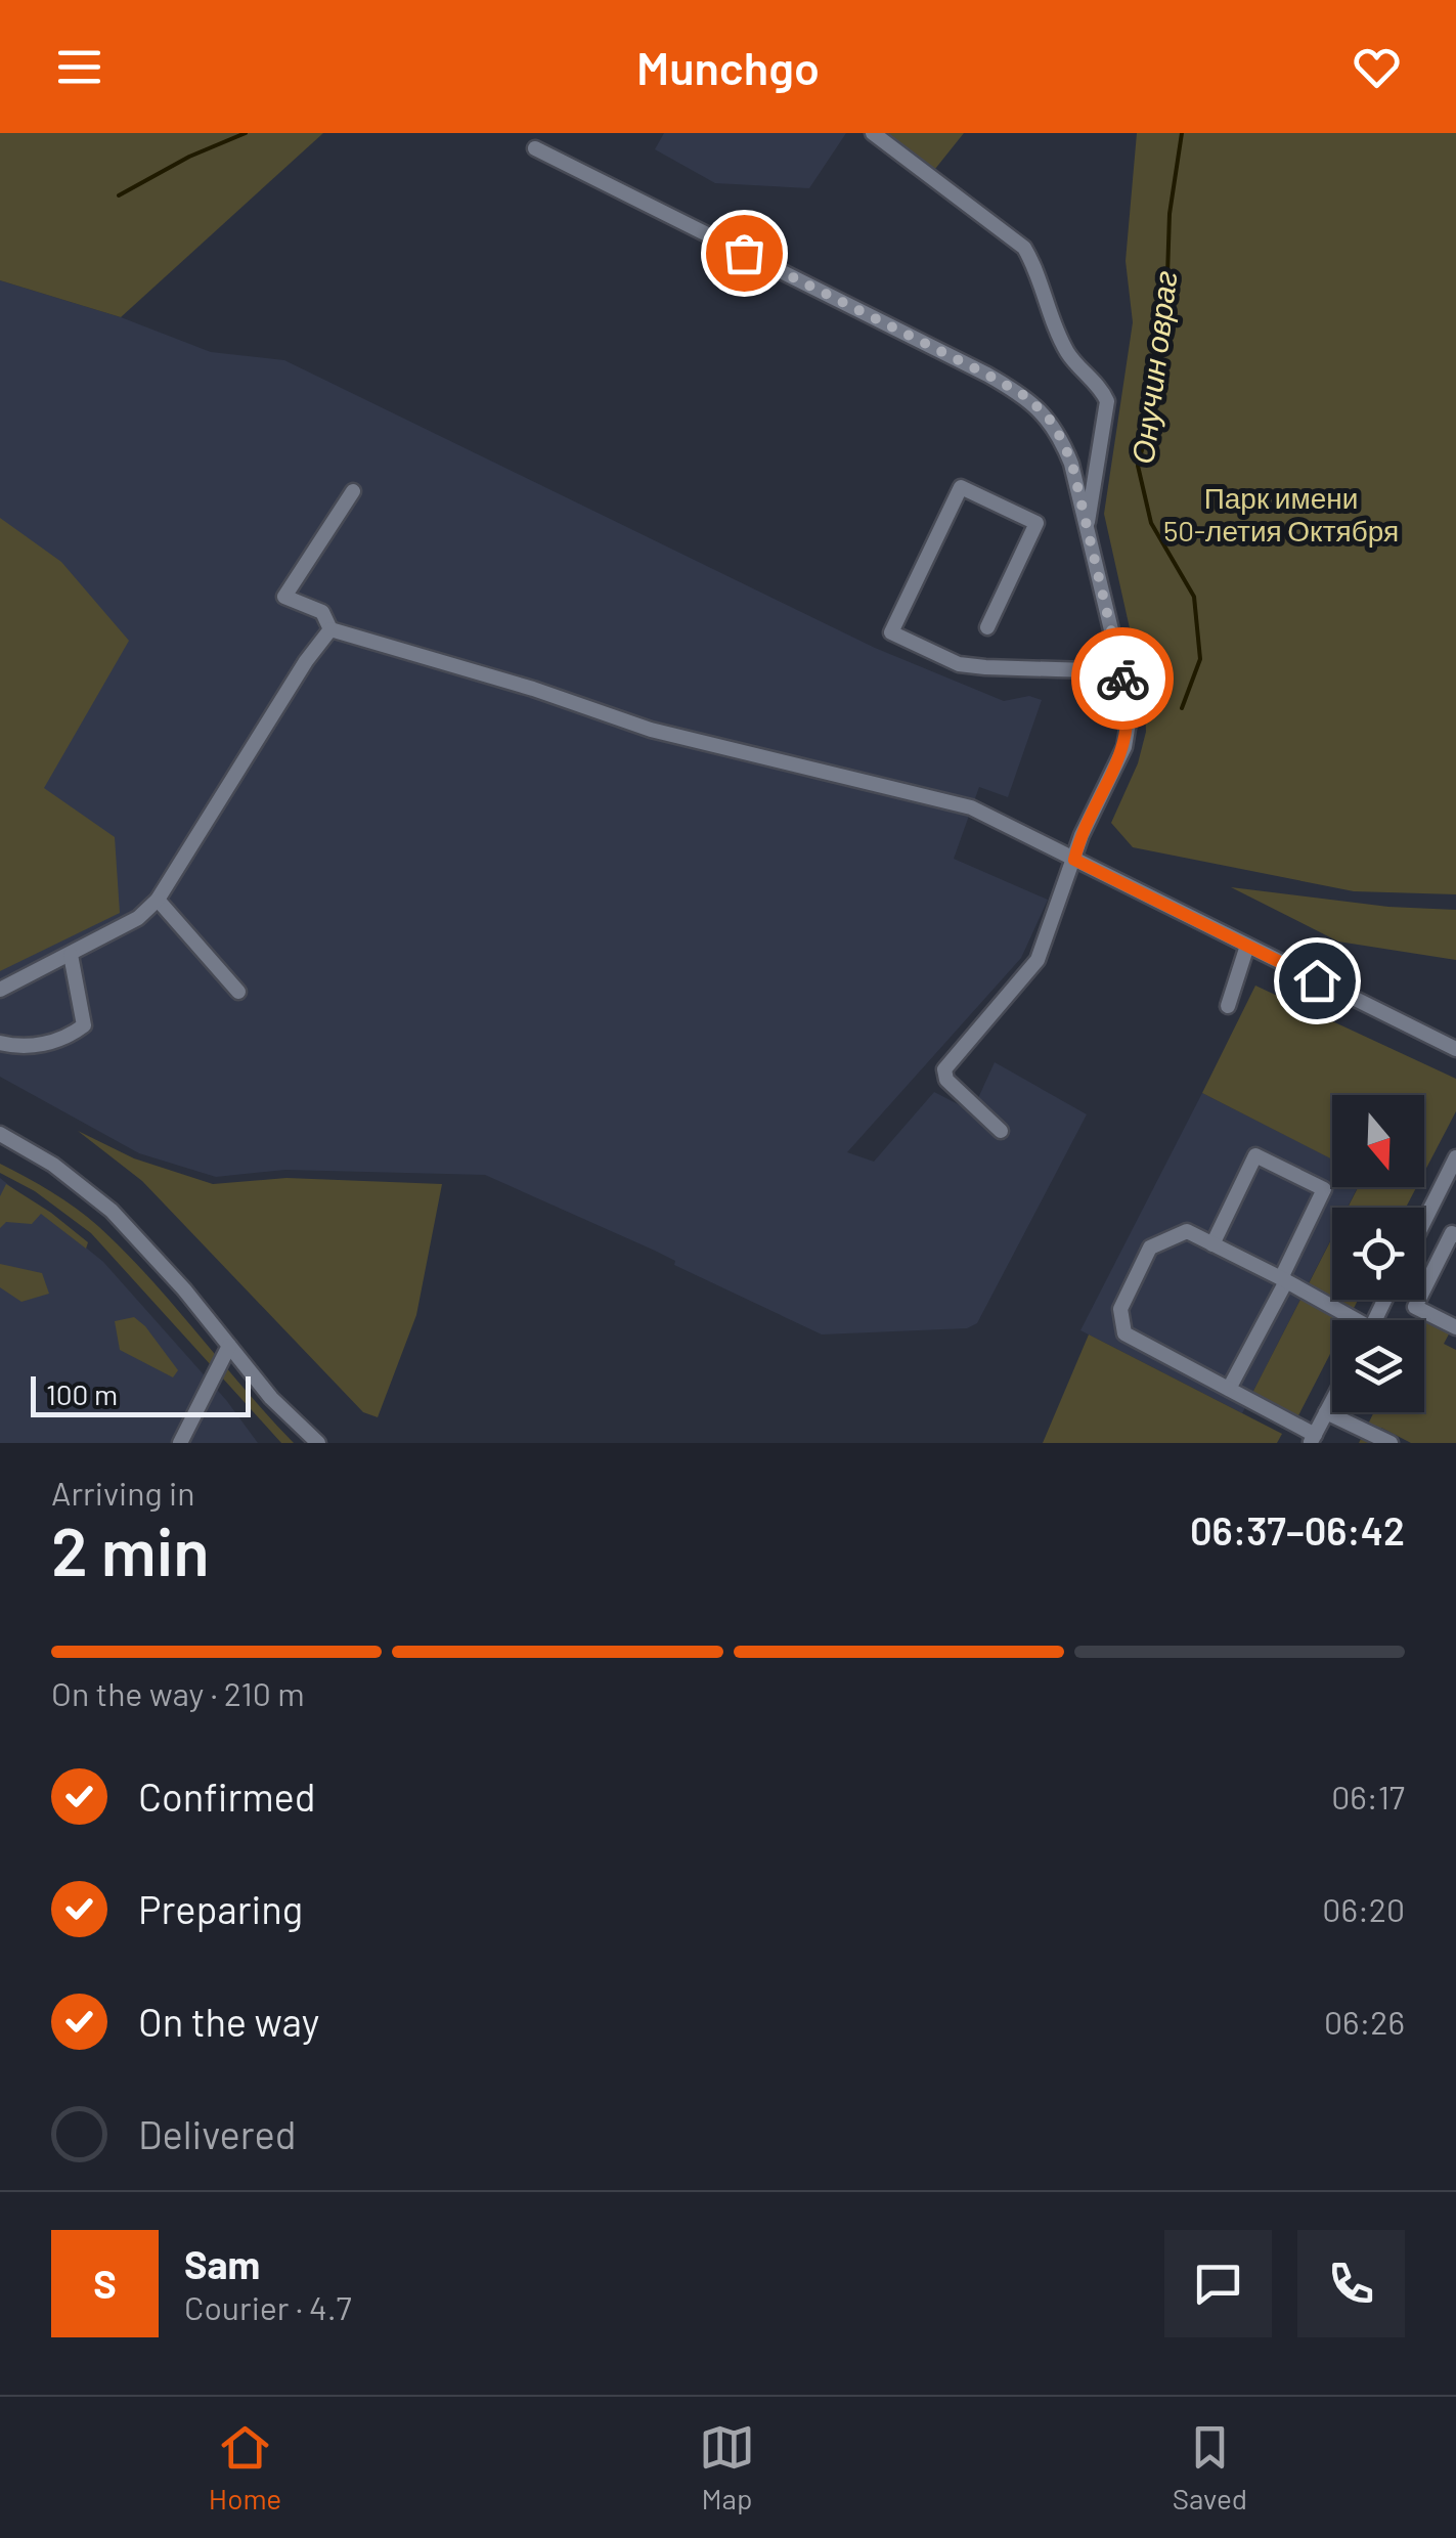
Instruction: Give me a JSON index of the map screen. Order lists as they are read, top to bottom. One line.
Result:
{"water":["Онучин овраг"],"parks":["Парк имени 50-летия Октября"],"scale_bar":"100 m","north":"bottom","page":{"header":"Munchgo","scale":"100 m","heading":["2 min","Arriving in","06:37–06:42"],"panel":["Sam","Courier · 4.7"],"bar":"On the way · 210 m","list":[["Confirmed","06:17"],["Preparing","06:20"],["On the way","06:26"],"Delivered"],"round":"S","tabs":["Home","Map","Saved"]}}
